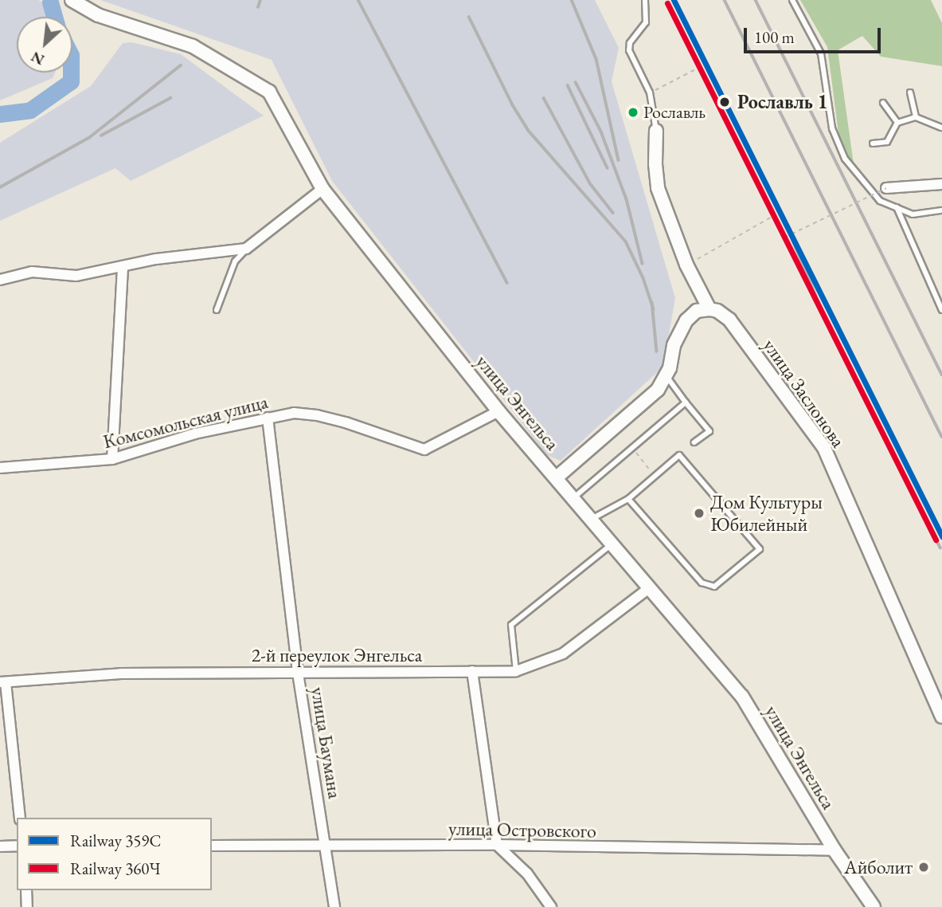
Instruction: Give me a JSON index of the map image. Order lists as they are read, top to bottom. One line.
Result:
{"streets":{"street":["улица Заслонова","улица Энгельса","Комсомольская улица","2-й переулок Энгельса","улица Баумана","улица Островского"]},"crossings":[["улица Энгельса","Комсомольская улица"],["улица Энгельса","2-й переулок Энгельса"],["улица Энгельса","улица Островского"],["Комсомольская улица","улица Баумана"],["2-й переулок Энгельса","улица Баумана"],["улица Баумана","улица Островского"]],"places":["Рославль 1","Рославль","Дом Культуры Юбилейный","Айболит"],"lines":["rail line 359С","rail line 360Ч"],"legend":["Railway 359С","Railway 360Ч"],"scale_bar":"100 m","north":"bottom left"}
